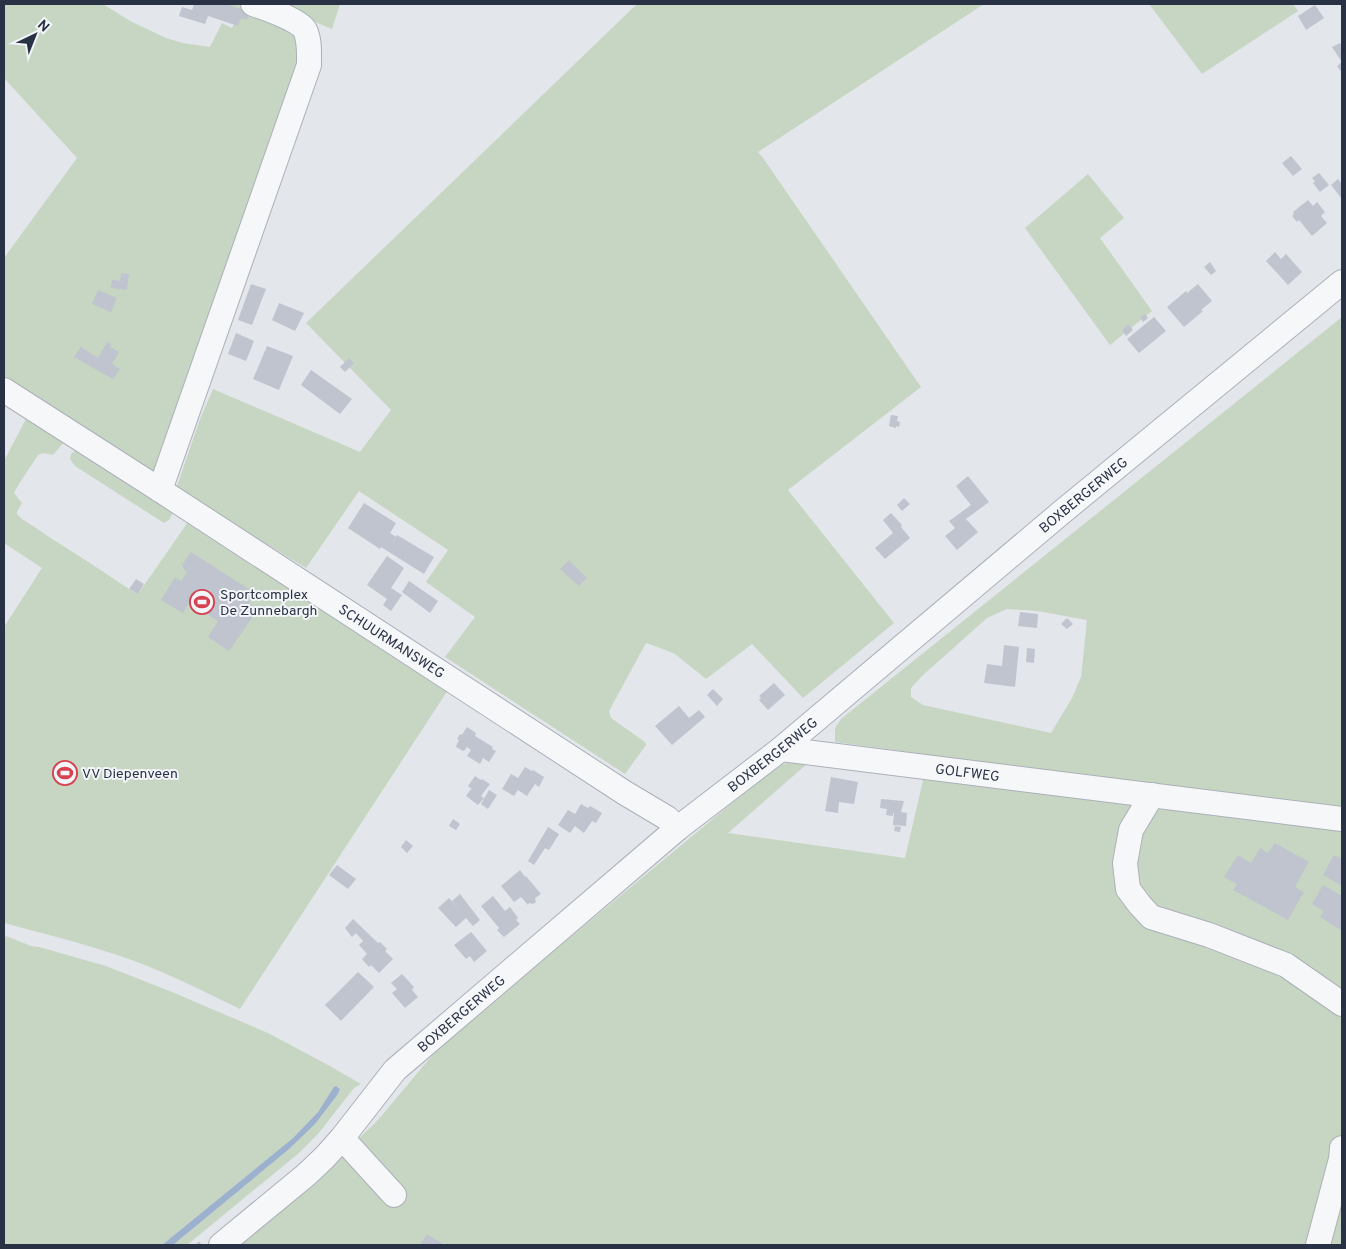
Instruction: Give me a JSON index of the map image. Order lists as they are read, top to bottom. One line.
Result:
{"streets":{"street":["BOXBERGERWEG","SCHUURMANSWEG","GOLFWEG"]},"crossings":[["BOXBERGERWEG","SCHUURMANSWEG"],["BOXBERGERWEG","GOLFWEG"]],"places":{"sports":["Sportcomplex De Zunnebargh","VV Diepenveen"]},"north":"top right"}
